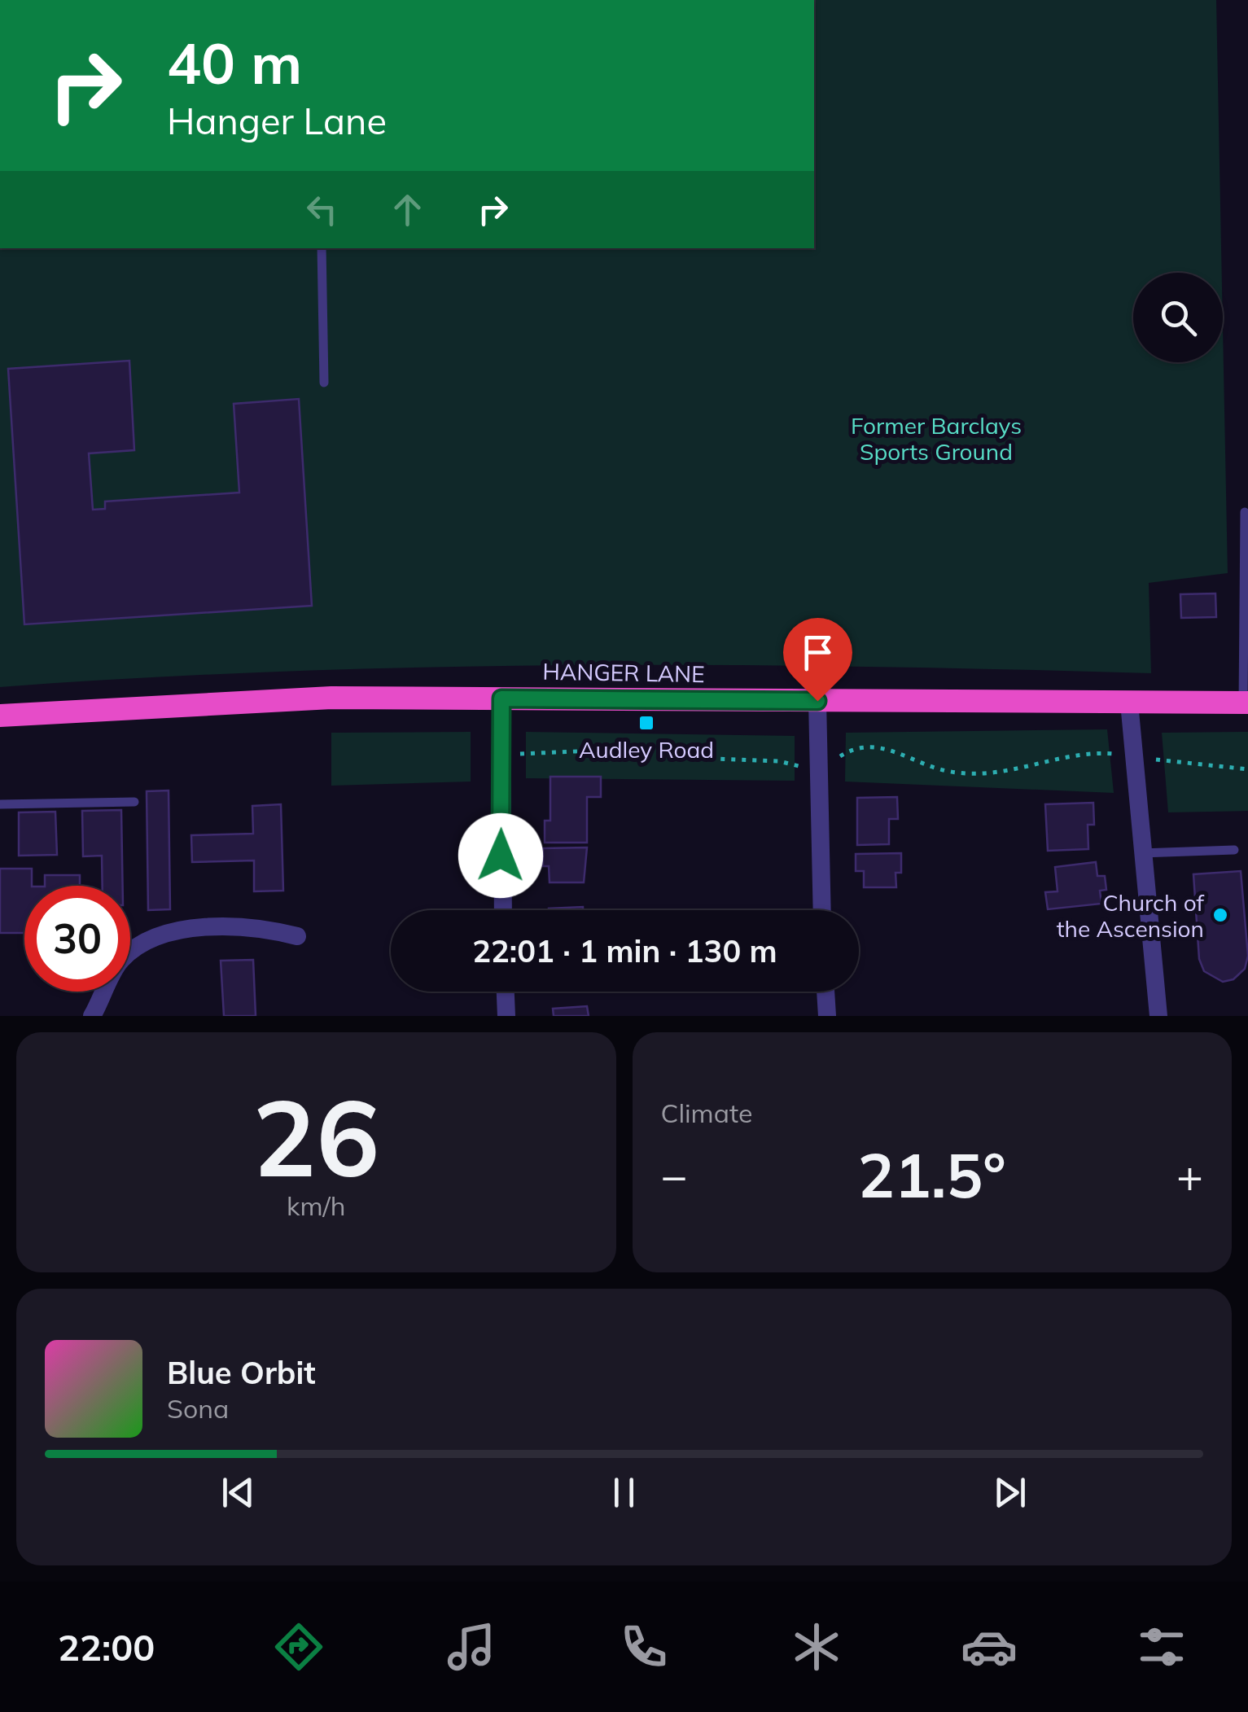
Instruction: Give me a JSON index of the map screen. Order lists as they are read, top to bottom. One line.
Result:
{"streets":{"highway":["HANGER LANE"]},"parks":["Former Barclays Sports Ground"],"places":{"transit":["Audley Road"],"other":["Church of the Ascension"]},"page":{"turn":["40 m","Hanger Lane"],"limit":"30","trip":"22:01 · 1 min · 130 m","tile":[["26","km/h"],"Climate"],"heat":["−","21.5°","+"],"song":["Blue Orbit","Sona"],"tabs":"22:00"}}
